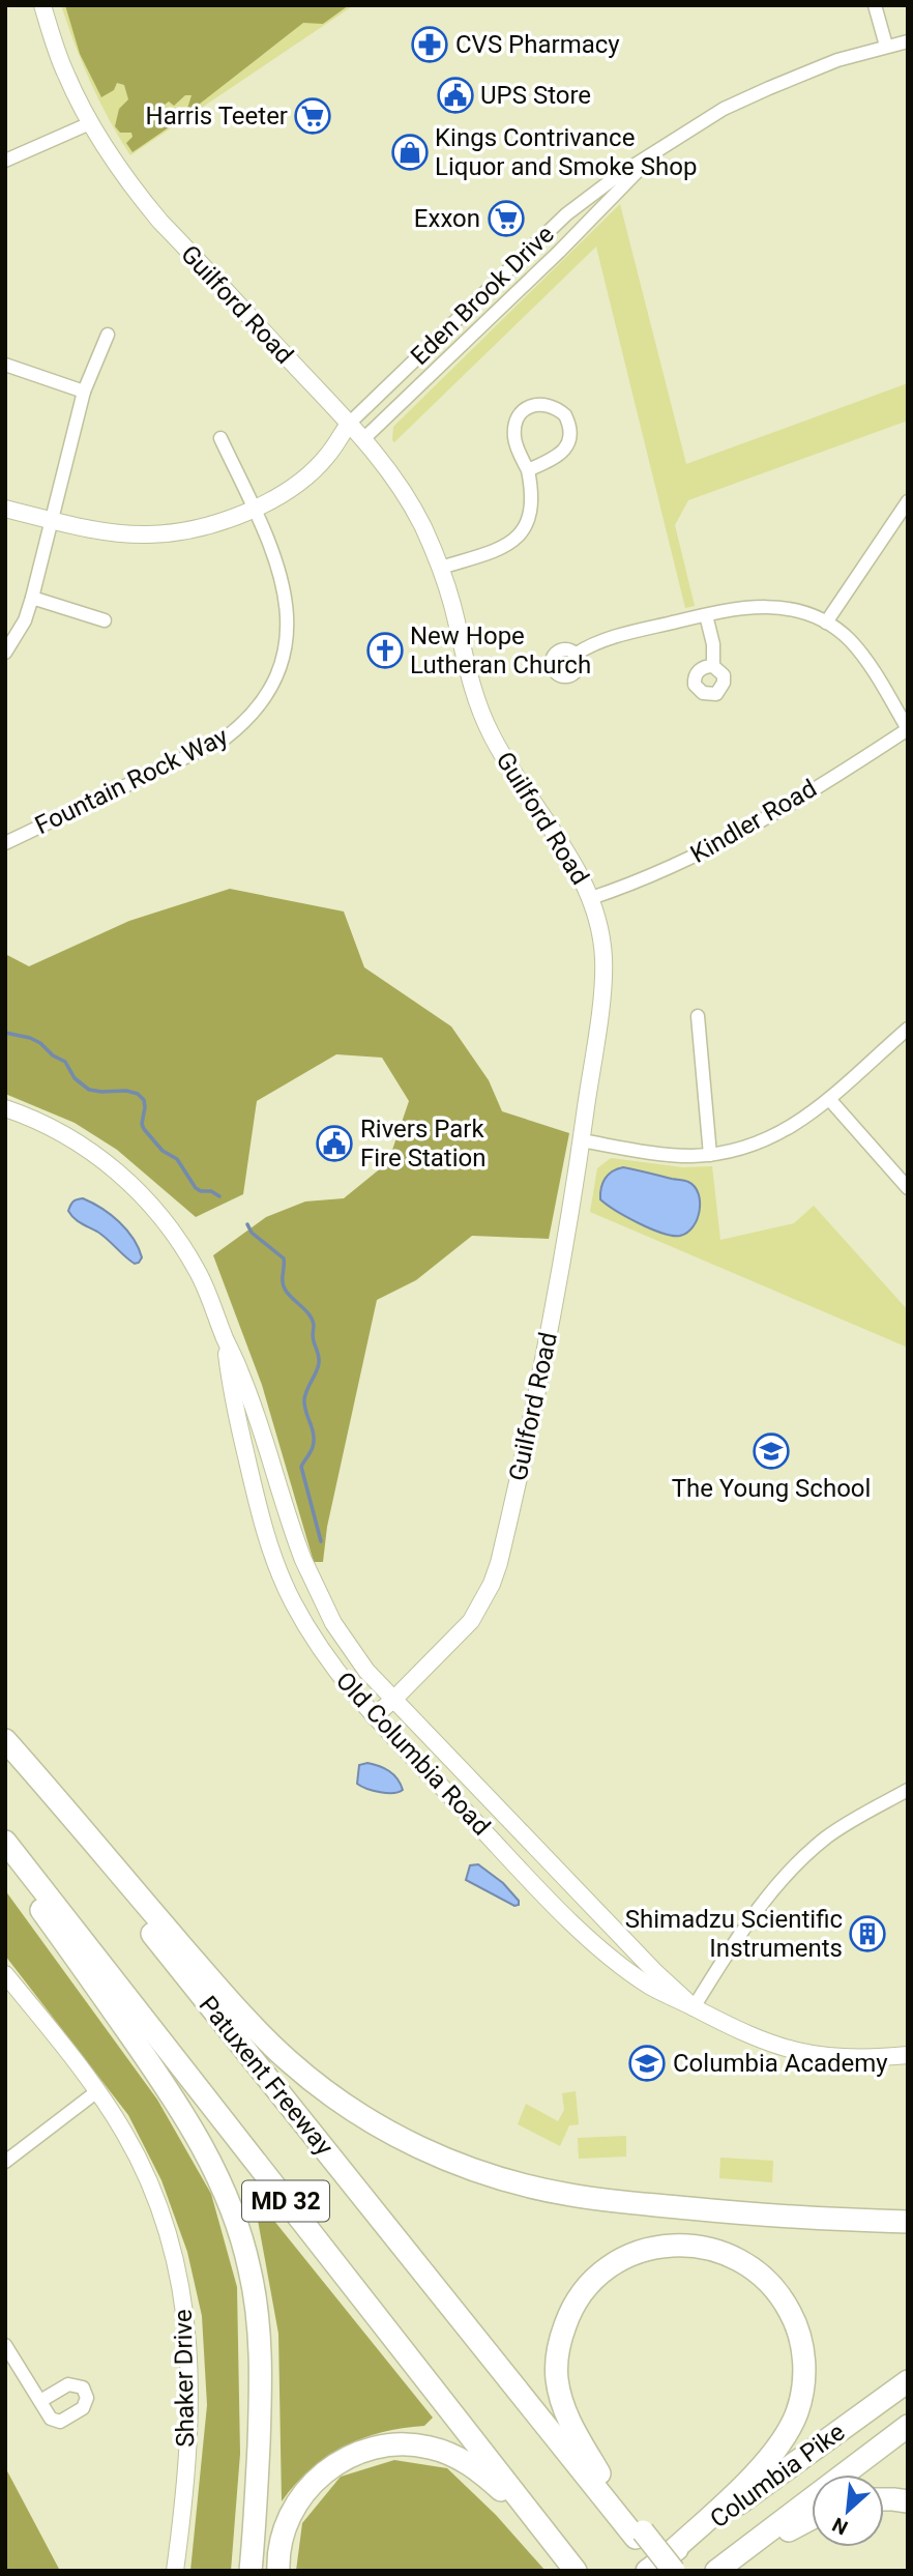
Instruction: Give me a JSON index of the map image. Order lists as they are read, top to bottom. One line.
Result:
{"streets":{"highway":["Patuxent Freeway","MD 32","Columbia Pike"],"street":["Eden Brook Drive","Guilford Road","Fountain Rock Way","Kindler Road","Old Columbia Road","Shaker Drive"]},"crossings":[["Eden Brook Drive","Guilford Road"],["Eden Brook Drive","Fountain Rock Way"],["Guilford Road","Kindler Road"],["Guilford Road","Old Columbia Road"],["Patuxent Freeway","Columbia Pike"]],"places":{"pharmacy":["CVS Pharmacy"],"public building":["UPS Store","Rivers Park Fire Station"],"supermarket":["Harris Teeter","Exxon"],"shop":["Kings Contrivance Liquor and Smoke Shop"],"church":["New Hope Lutheran Church"],"school or university":["The Young School","Columbia Academy"],"building":["Shimadzu Scientific Instruments"]},"north":"bottom left"}
